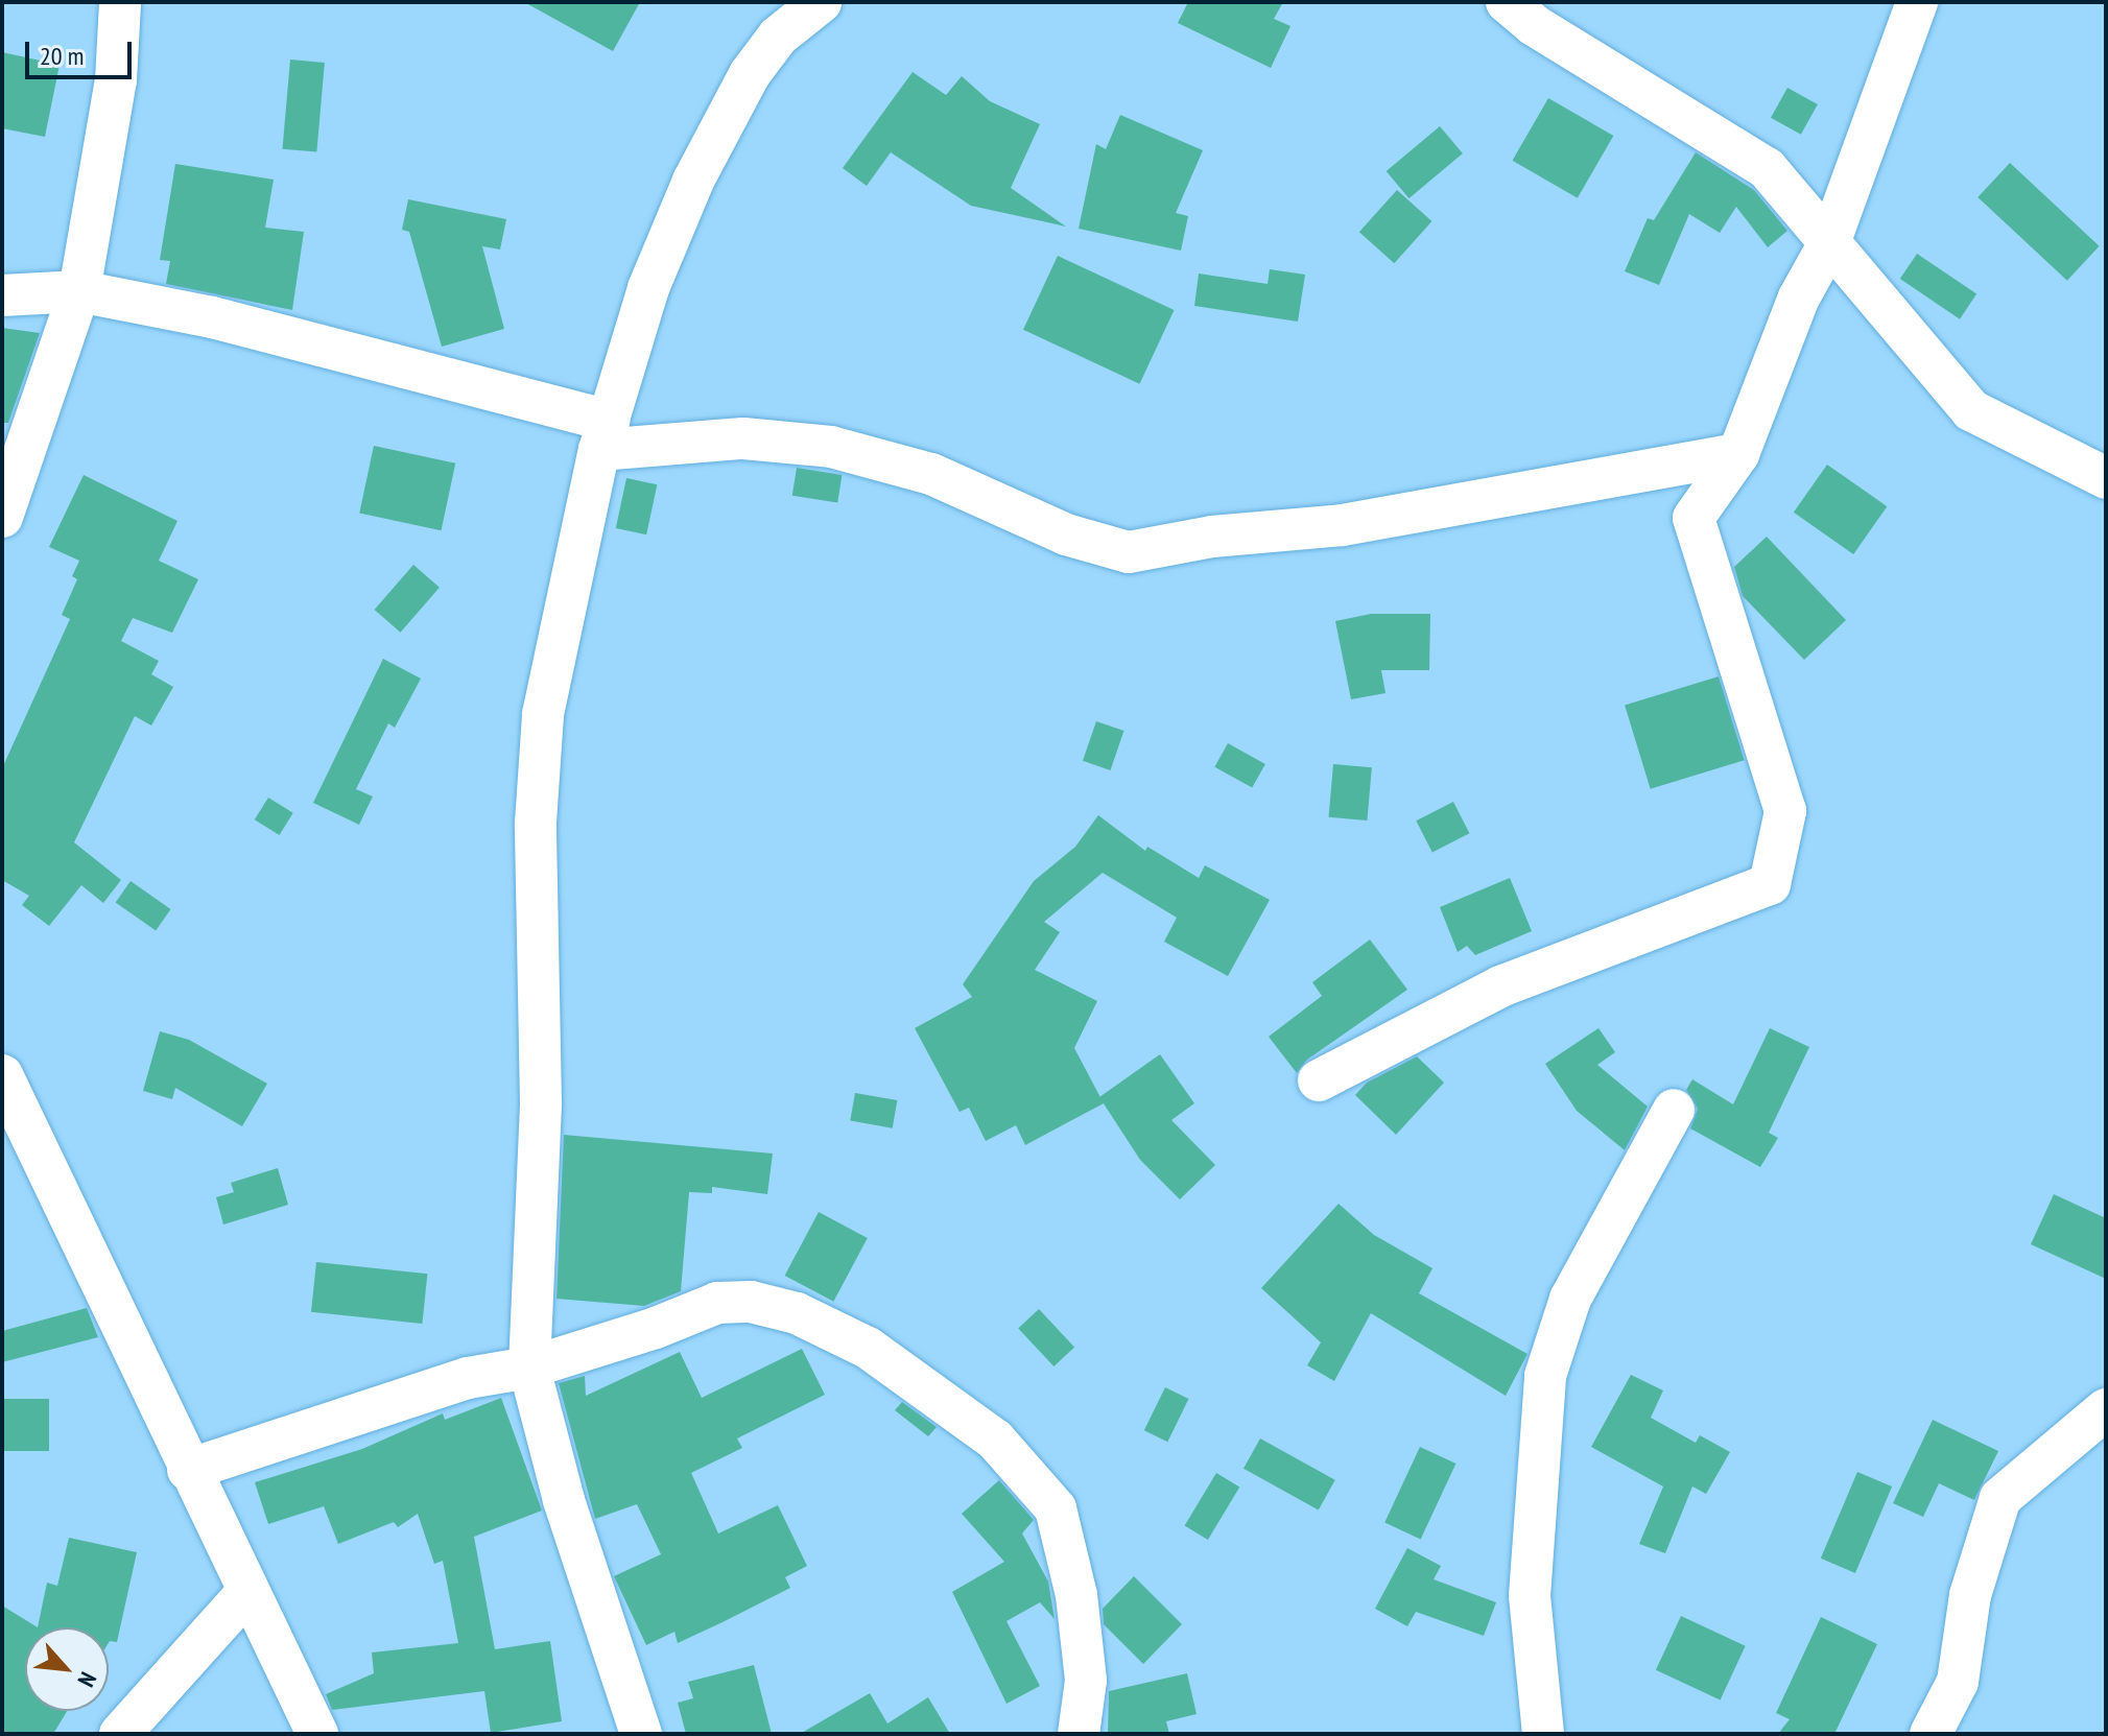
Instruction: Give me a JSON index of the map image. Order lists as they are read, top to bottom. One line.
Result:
{"scale_bar":"20 m","north":"bottom right"}
